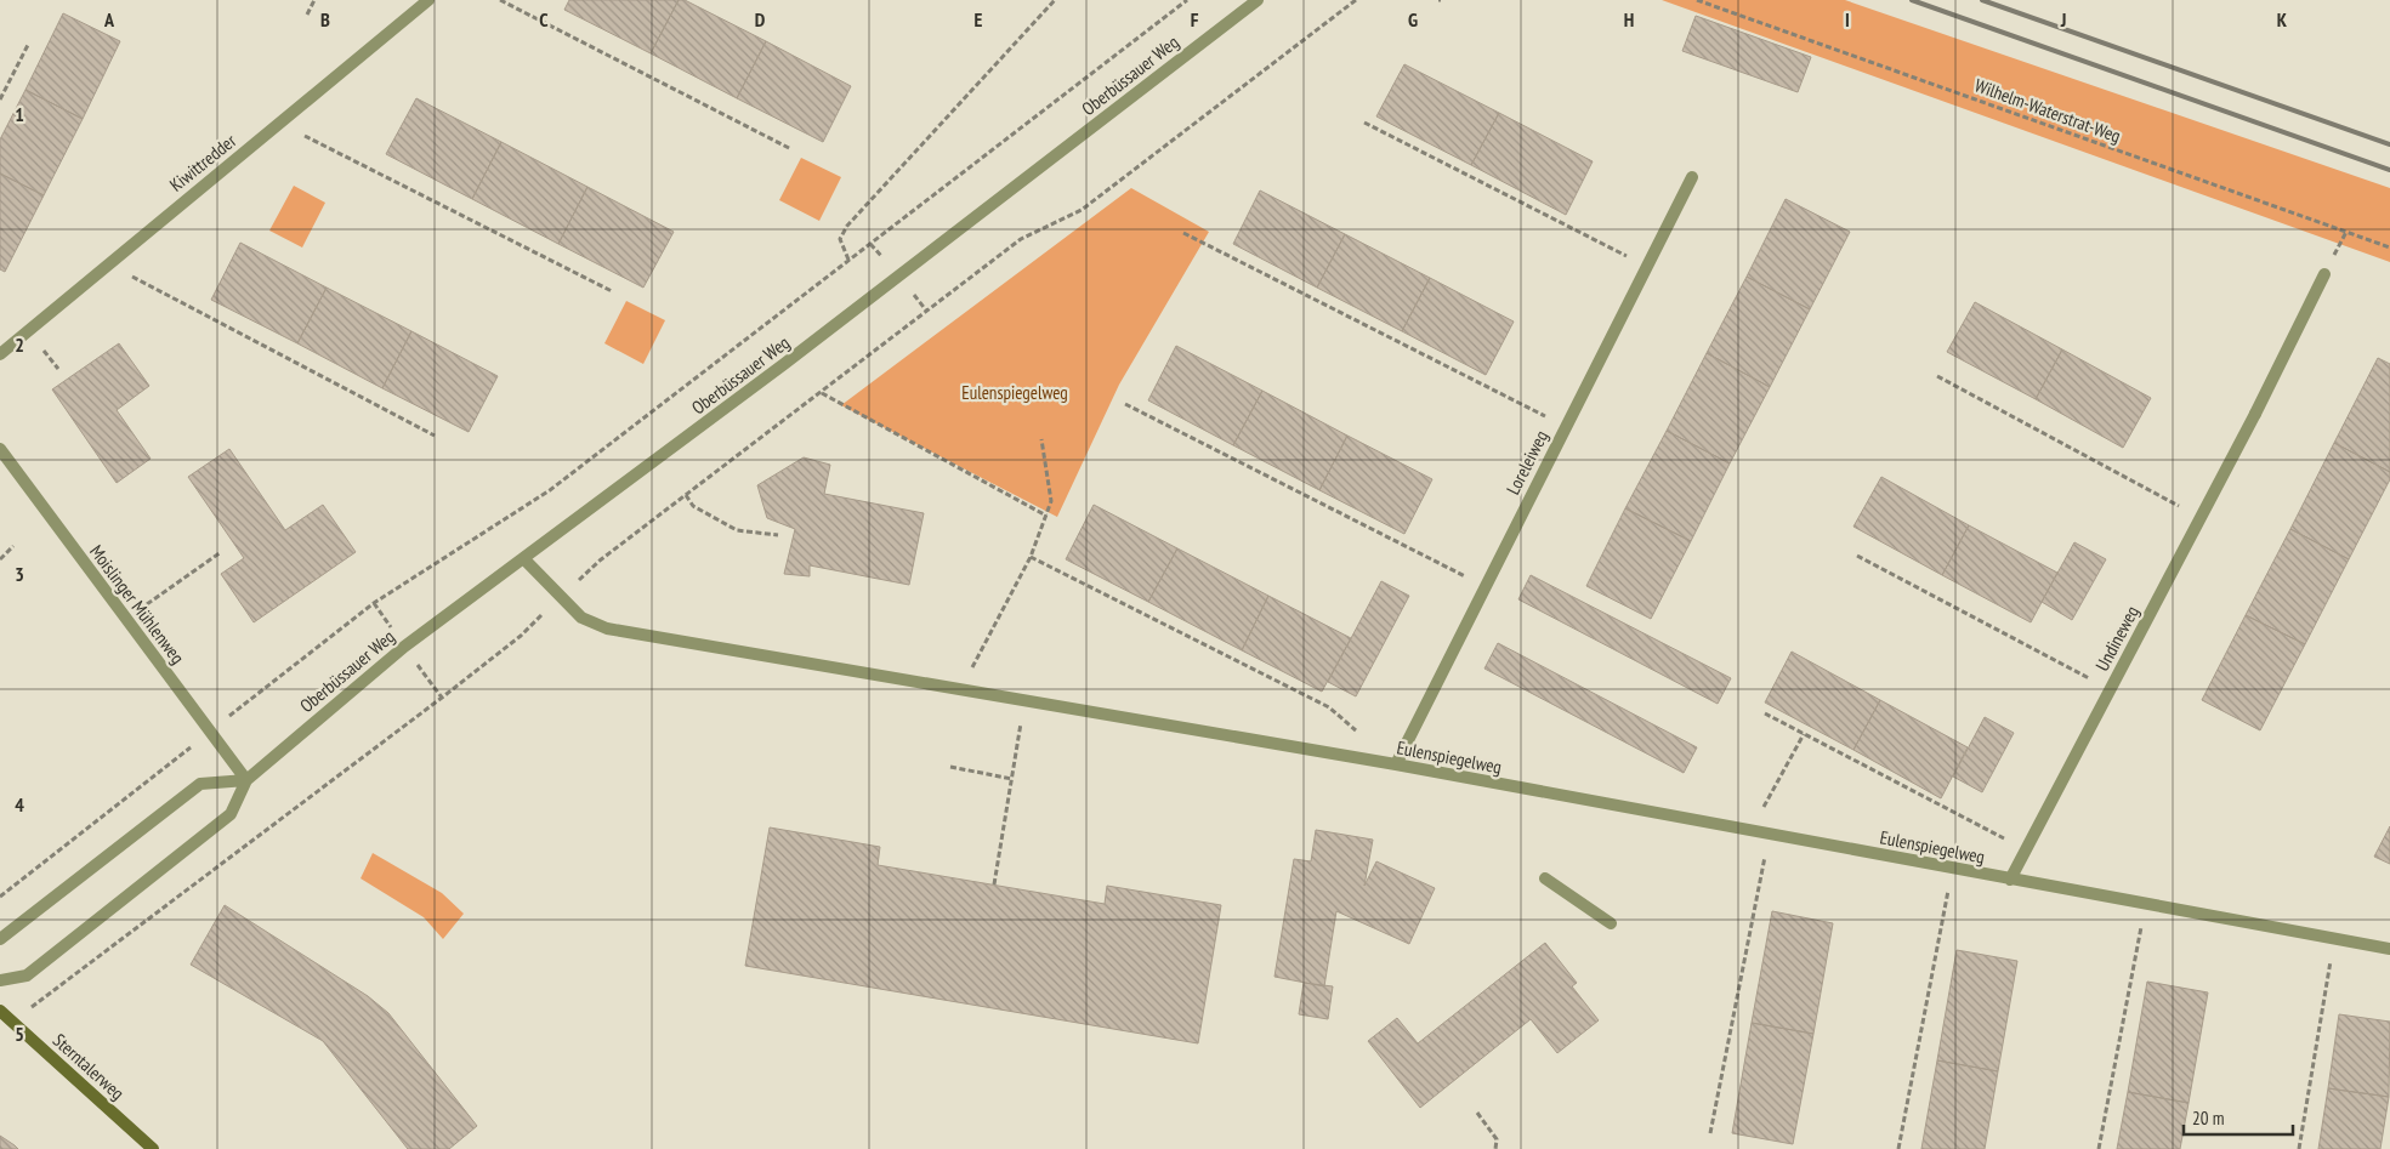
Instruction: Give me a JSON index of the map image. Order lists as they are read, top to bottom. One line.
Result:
{"streets":{"main road":["Sterntalerweg"],"street":["Oberbüssauer Weg","Kiwittredder","Loreleiweg","Moislinger Mühlenweg","Undineweg","Eulenspiegelweg"],"path":["Wilhelm-Waterstrat-Weg"]},"crossings":[["Oberbüssauer Weg","Moislinger Mühlenweg"],["Oberbüssauer Weg","Eulenspiegelweg"],["Loreleiweg","Eulenspiegelweg"],["Undineweg","Eulenspiegelweg"]],"parks":["Eulenspiegelweg"],"scale_bar":"20 m","grid":{"columns":["A","B","C","D","E","F","G","H","I","J","K"],"rows":["1","2","3","4","5"]}}
